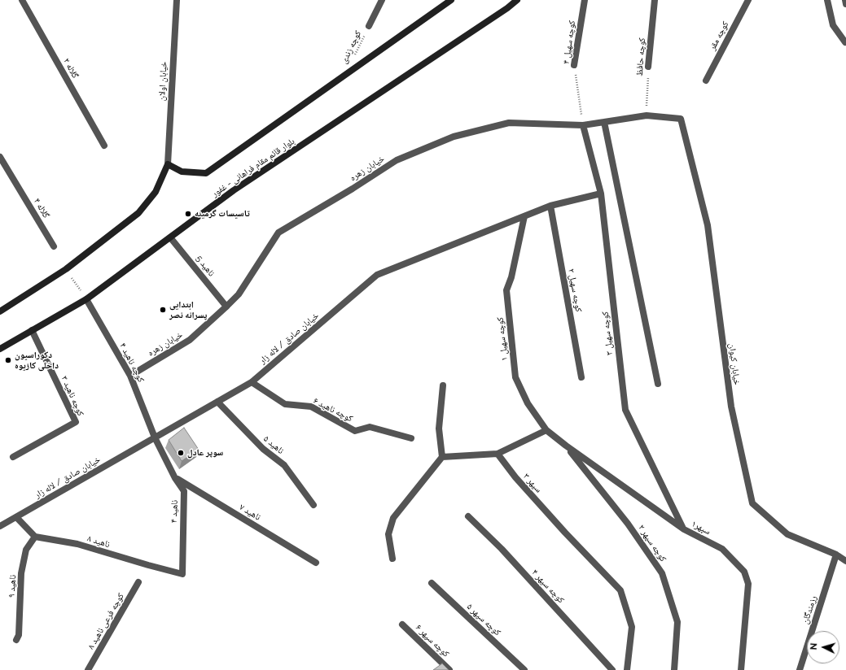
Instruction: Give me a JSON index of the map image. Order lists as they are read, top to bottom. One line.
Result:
{"streets":{"main road":["بلوار قائم مقام فراهانی - غفور"],"street":["کوچه مقر","کوچه سهیل ۴","کوچه حافظ","گلاله ۲","خیابان اولان","خیابان زهره","گلاله ۴","ناهید 5","کوچه سهیل ۲","کوچه سهیل ۳","خیابان صادق / لاله زار","کوچه سهیل ۱","کوچه ناهید ۴","خیابان کیوان","کوچه ناهید ۳","کوچه ناهید ۶","ناهید ۵","سپهر ۳","ناهید ۴","ناهید ۷","سپهر۱","ناهید ۸","کوچه سپهر ۲","ناهید ۹","کوچه سپهر ۴","رزمندگان","کوچه سپهر ۵","کوچه فرعی ناهید ۸","کوچه سپهر ۶"],"path":["کوچه زندی"]},"crossings":[["کوچه سهیل ۴","خیابان زهره"],["کوچه سهیل ۴","کوچه سهیل ۳"],["کوچه حافظ","خیابان زهره"],["بلوار قائم مقام فراهانی - غفور","ناهید 5"],["بلوار قائم مقام فراهانی - غفور","کوچه ناهید ۴"],["بلوار قائم مقام فراهانی - غفور","کوچه ناهید ۳"],["خیابان زهره","ناهید 5"],["خیابان زهره","کوچه سهیل ۳"],["خیابان زهره","کوچه ناهید ۴"],["خیابان زهره","خیابان کیوان"],["کوچه سهیل ۲","خیابان صادق / لاله زار"],["کوچه سهیل ۳","خیابان صادق / لاله زار"],["کوچه سهیل ۳","سپهر۱"],["خیابان صادق / لاله زار","کوچه سهیل ۱"],["خیابان صادق / لاله زار","کوچه ناهید ۴"],["خیابان صادق / لاله زار","کوچه ناهید ۶"],["خیابان صادق / لاله زار","ناهید ۵"],["خیابان صادق / لاله زار","ناهید ۴"],["کوچه سهیل ۱","سپهر۱"],["کوچه سهیل ۱","کوچه سپهر ۲"],["کوچه ناهید ۴","ناهید ۴"],["خیابان کیوان","رزمندگان"],["ناهید ۴","ناهید ۷"],["ناهید ۴","ناهید ۸"],["سپهر۱","کوچه سپهر ۲"],["ناهید ۸","ناهید ۹"]],"places":["تاسیسات گرمینه","ابتدایی پسرانه نصر","دکوراسیون داخلی کازیوه","سوپر عادل"],"north":"left"}
